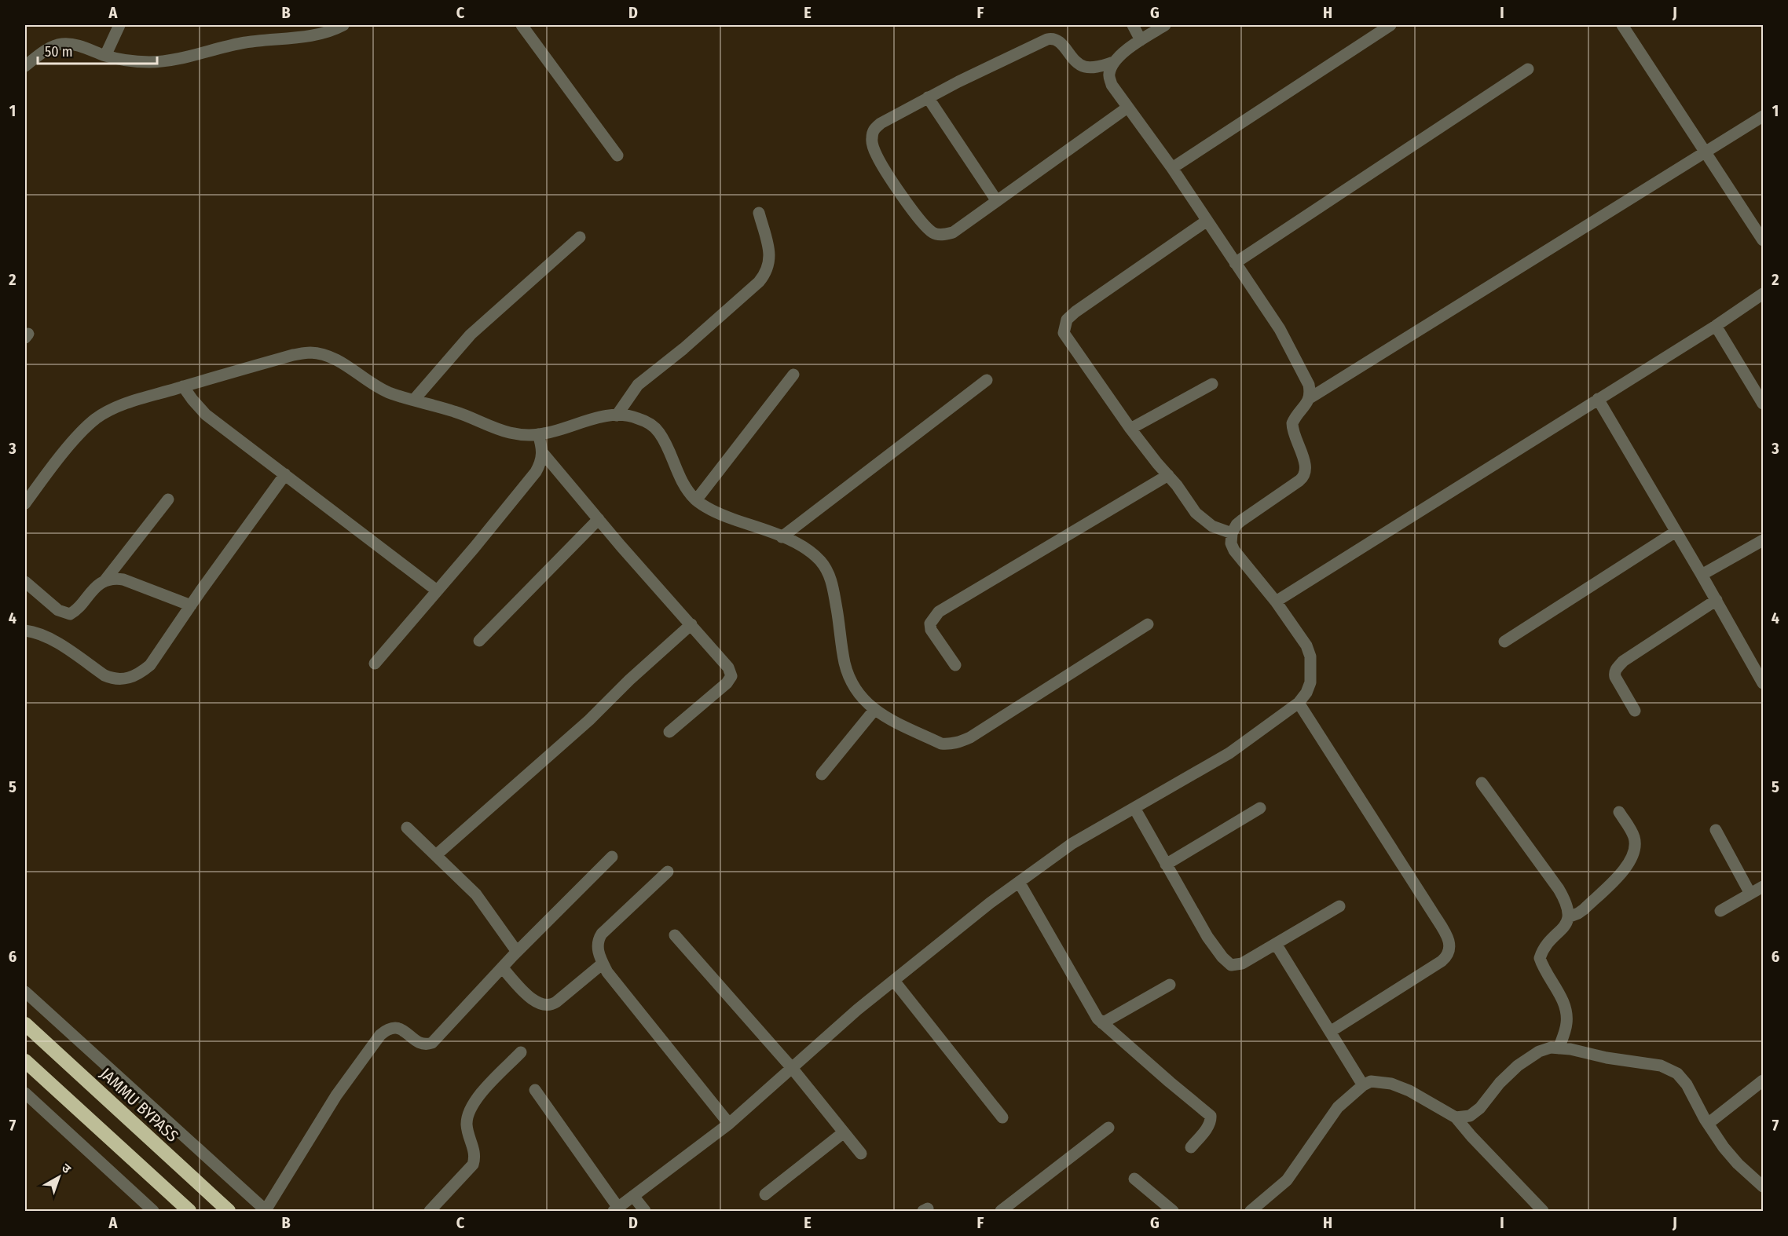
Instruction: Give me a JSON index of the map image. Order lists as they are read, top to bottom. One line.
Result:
{"streets":{"highway":["JAMMU BYPASS"]},"scale_bar":"50 m","north":"top right","grid":{"columns":["A","B","C","D","E","F","G","H","I","J"],"rows":["1","2","3","4","5","6","7"]}}
